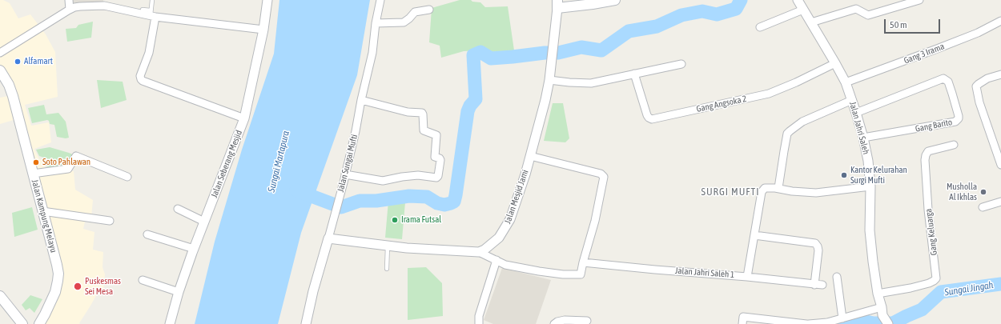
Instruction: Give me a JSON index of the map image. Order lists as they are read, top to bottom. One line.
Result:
{"streets":{"main road":["Jalan Kampung Melayu"],"street":["Gang 3 Irama","Gang Angsoka 2","Gang Barito","Jalan Jahri Saleh","Jalan Sungai Mufti","Jalan Seberang Mesjid","Jalan Mesjid Jami","Gang Keluarga","Jalan Jahri Saleh 1"]},"crossings":[["Gang 3 Irama","Jalan Jahri Saleh"],["Gang Angsoka 2","Jalan Jahri Saleh"],["Gang Barito","Jalan Jahri Saleh"],["Jalan Jahri Saleh","Gang Keluarga"],["Jalan Jahri Saleh","Jalan Jahri Saleh 1"]],"districts":["SURGI MUFTI"],"water":["Sungai Martapura","Sungai Jingah"],"places":["Alfamart","Soto Pahlawan","Kantor Kelurahan Surgi Mufti","Musholla Al Ikhlas","Irama Futsal","Puskesmas Sei Mesa"],"scale_bar":"50 m"}
